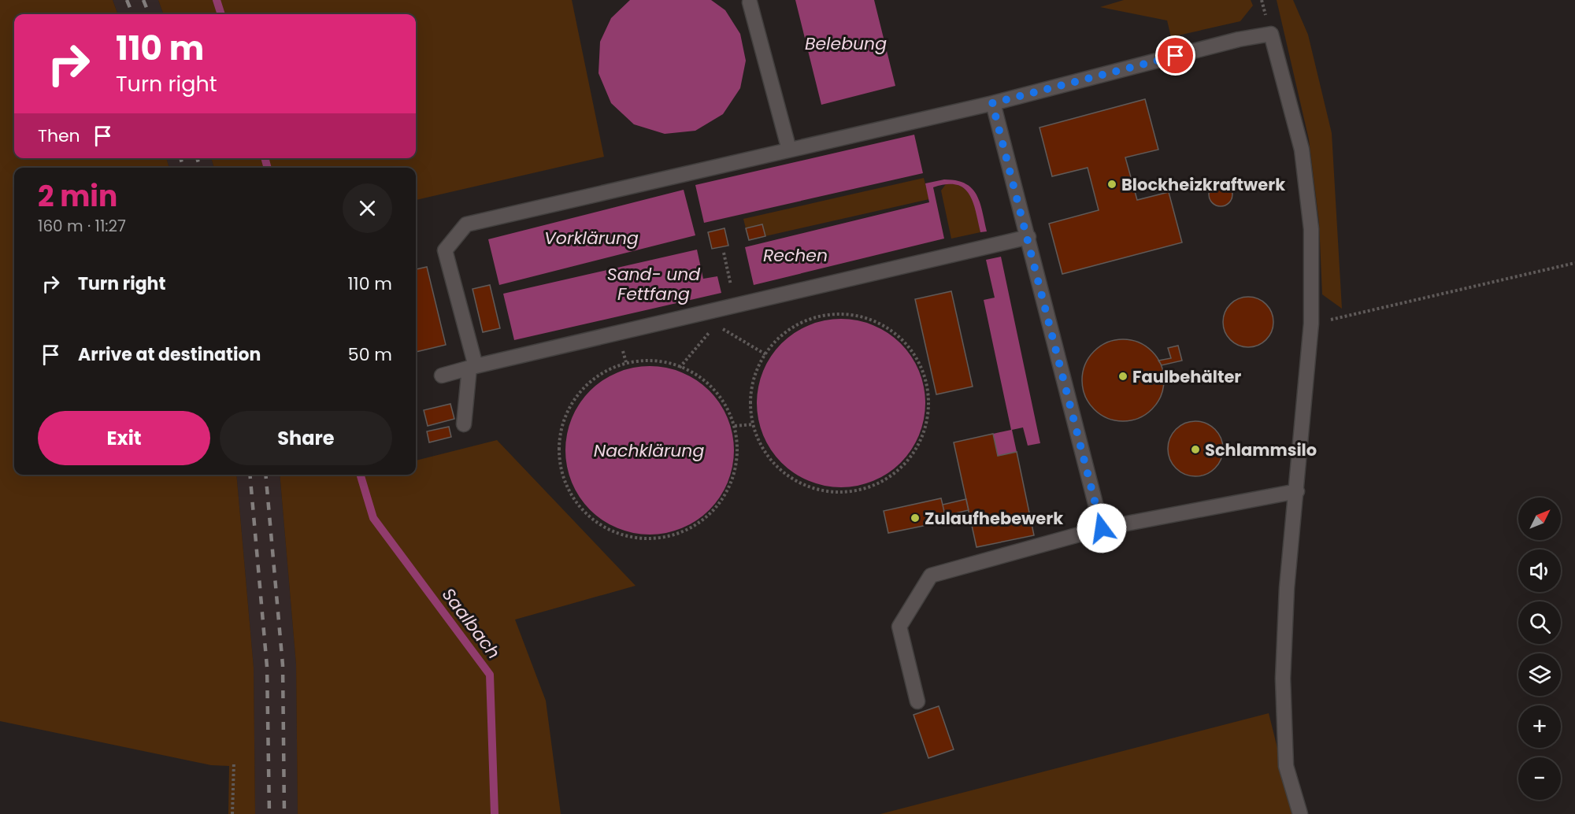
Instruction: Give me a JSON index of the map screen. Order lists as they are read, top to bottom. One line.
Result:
{"water":["Belebung","Vorklärung","Rechen","Sand- und Fettfang","Nachklärung","Saalbach"],"places":["Blockheizkraftwerk","Faulbehälter","Schlammsilo","Zulaufhebewerk"],"north":"top right","page":{"turn":["110 m","Turn right"],"then":"Then","heading":["2 min","160 m · 11:27"],"list":[{"name":"Turn right","value":"110 m"},{"name":"Arrive at destination","value":"50 m"}],"buttons":["Exit","Share"],"map_buttons":["+","−"]}}
